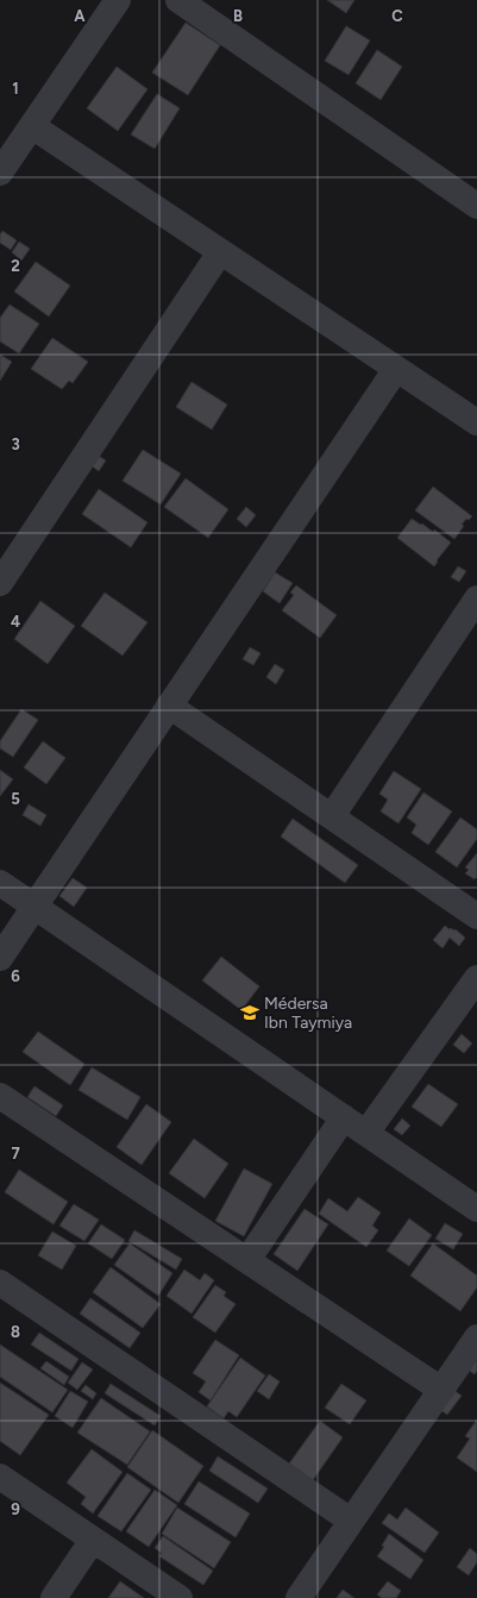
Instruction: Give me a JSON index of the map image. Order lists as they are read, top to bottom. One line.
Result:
{"places":{"school or university":["Médersa Ibn Taymiya"]},"grid":{"columns":["A","B","C"],"rows":["1","2","3","4","5","6","7","8","9"]}}
